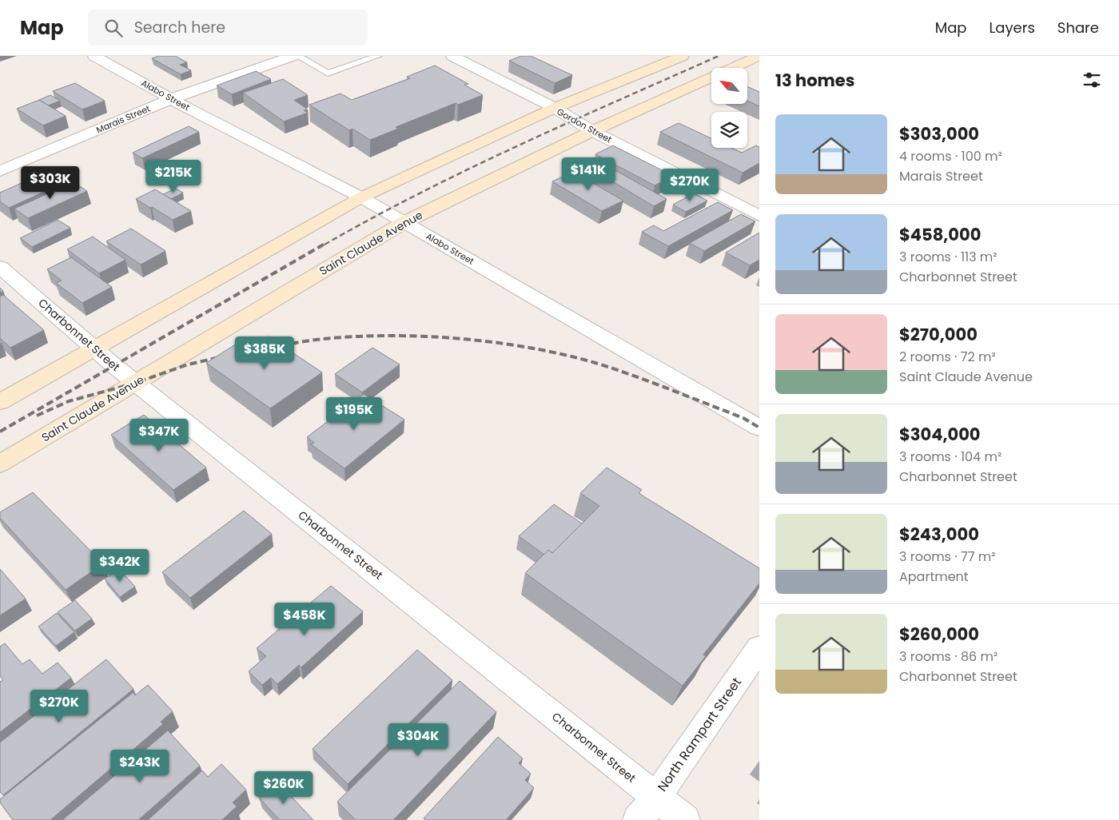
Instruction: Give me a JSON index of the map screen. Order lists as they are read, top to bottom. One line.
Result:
{"streets":{"main road":["Saint Claude Avenue"],"street":["Alabo Street","Marais Street","Gordon Street","Charbonnet Street","North Rampart Street"]},"crossings":[["Alabo Street","Marais Street"],["Alabo Street","Saint Claude Avenue"],["Gordon Street","Saint Claude Avenue"],["Saint Claude Avenue","Charbonnet Street"],["Charbonnet Street","North Rampart Street"]],"north":"top left","page":{"header":"Map","search":"Search here","nav":["Map","Layers","Share"],"heading":"13 homes","list":[{"name":"$303,000","note":"4 rooms · 100 m² · Marais Street"},{"name":"$458,000","note":"3 rooms · 113 m² · Charbonnet Street"},{"name":"$270,000","note":"2 rooms · 72 m² · Saint Claude Avenue"},{"name":"$304,000","note":"3 rooms · 104 m² · Charbonnet Street"},{"name":"$243,000","note":"3 rooms · 77 m² · Apartment"},{"name":"$260,000","note":"3 rooms · 86 m² · Charbonnet Street"}],"price":["$141K","$215K","$303K","$270K","$385K","$195K","$347K","$342K","$458K","$270K","$304K","$243K","$260K"]}}
